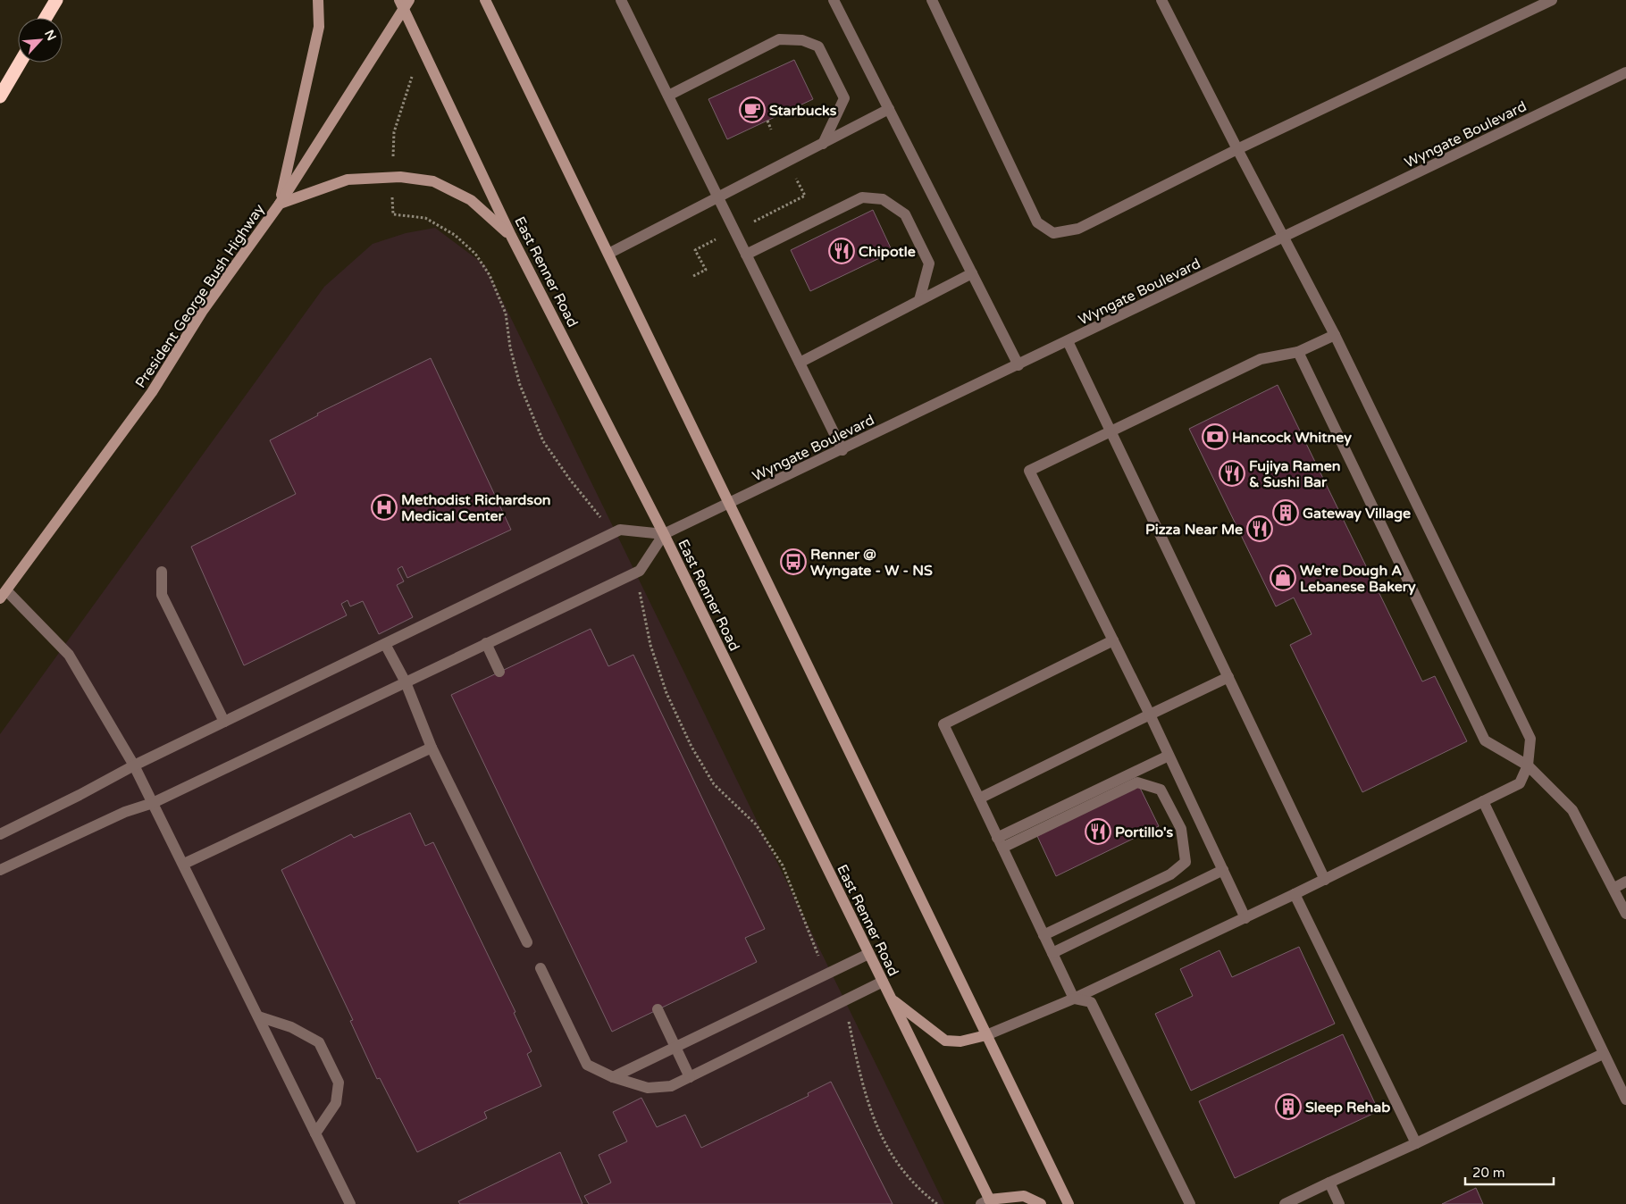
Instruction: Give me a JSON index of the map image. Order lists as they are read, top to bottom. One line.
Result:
{"streets":{"main road":["East Renner Road","President George Bush Highway"],"street":["Wyngate Boulevard"]},"crossings":[["Wyngate Boulevard","East Renner Road"],["East Renner Road","President George Bush Highway"]],"places":{"cafe":["Starbucks"],"restaurant":["Chipotle","Fujiya Ramen & Sushi Bar","Pizza Near Me","Portillo's"],"bank":["Hancock Whitney"],"hospital":["Methodist Richardson Medical Center"],"building":["Gateway Village","Sleep Rehab"],"bus stop":["Renner @ Wyngate - W - NS"],"shop":["We're Dough A Lebanese Bakery"]},"scale_bar":"20 m","north":"top right"}
